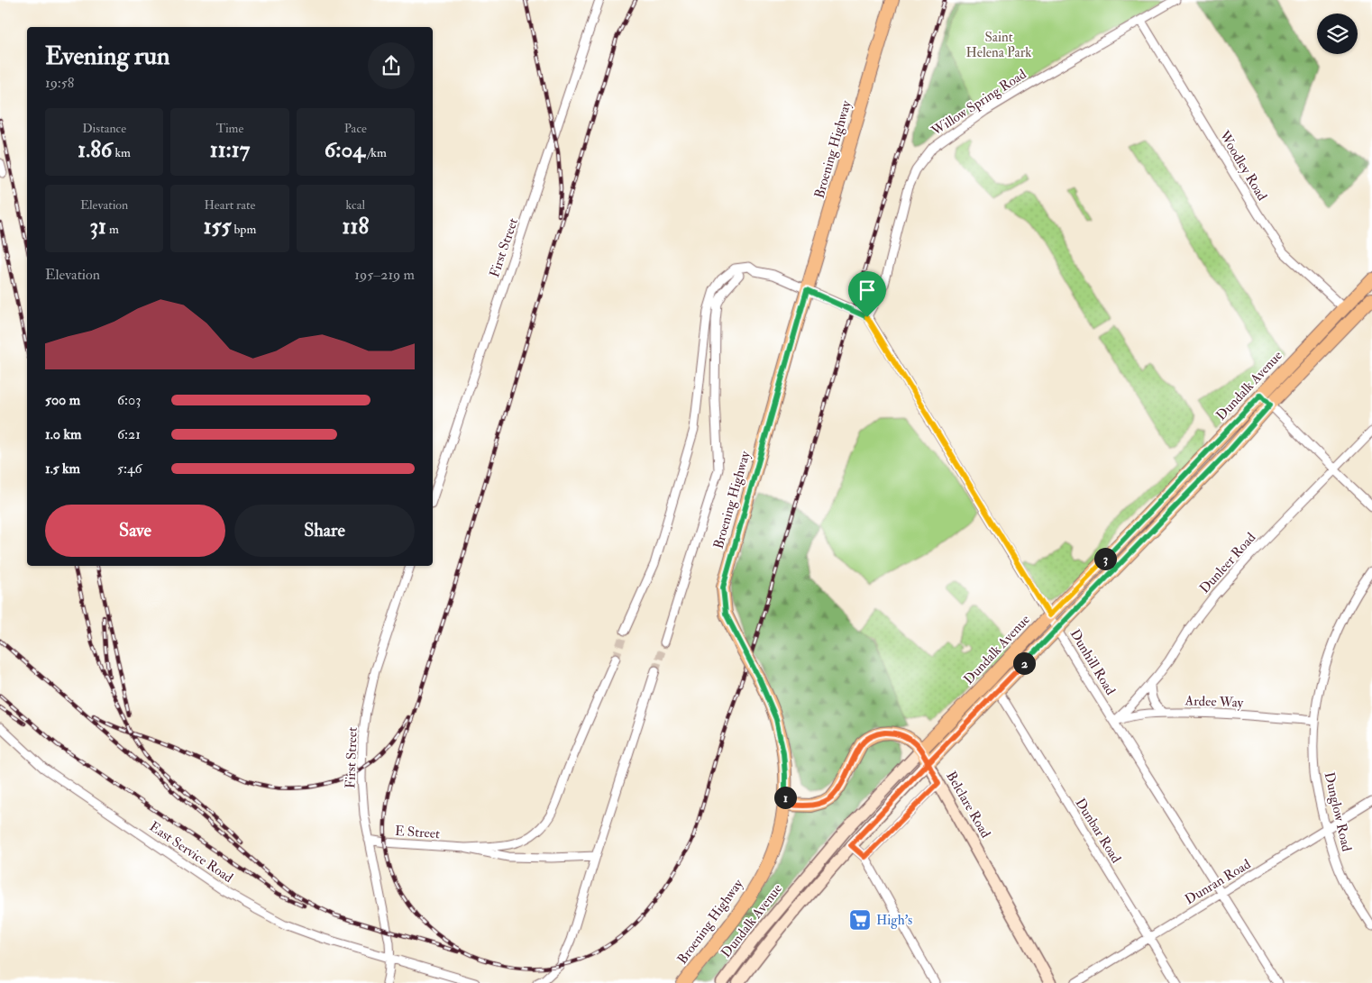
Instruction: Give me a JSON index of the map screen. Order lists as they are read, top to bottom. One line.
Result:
{"streets":{"main road":["Broening Highway","Dundalk Avenue","Belclare Road"],"street":["Willow Spring Road","Woodley Road","First Street","Dunleer Road","Dunhill Road","Ardee Way","Dunglow Road","Dunbar Road","E Street","East Service Road","Dunran Road"]},"crossings":[["Willow Spring Road","Woodley Road"],["Willow Spring Road","Dunhill Road"],["Broening Highway","Belclare Road"],["Woodley Road","Dundalk Avenue"],["First Street","E Street"],["First Street","East Service Road"],["Dundalk Avenue","Dunhill Road"],["Dundalk Avenue","Belclare Road"],["Dundalk Avenue","Dunbar Road"],["Dunleer Road","Dunhill Road"],["Dunleer Road","Ardee Way"],["Dunhill Road","Ardee Way"],["Dunhill Road","Dunran Road"],["Ardee Way","Dunglow Road"],["Dunglow Road","Dunran Road"],["Dunbar Road","Dunran Road"]],"parks":["Saint Helena Park"],"places":{"supermarket":["High's"]},"page":{"heading":["Evening run","19:58"],"stats":[["Distance","1.86 km"],["Time","11:17"],["Pace","6:04 /km"],["Elevation","31 m"],["Heart rate","155 bpm"],["kcal","118"]],"chart":["Elevation","195–219 m"],"list":[{"name":"500 m","note":"6:03"},{"name":"1.0 km","note":"6:21"},{"name":"1.5 km","note":"5:46"}],"buttons":["Save","Share"],"pins":["3","2","1"]}}
